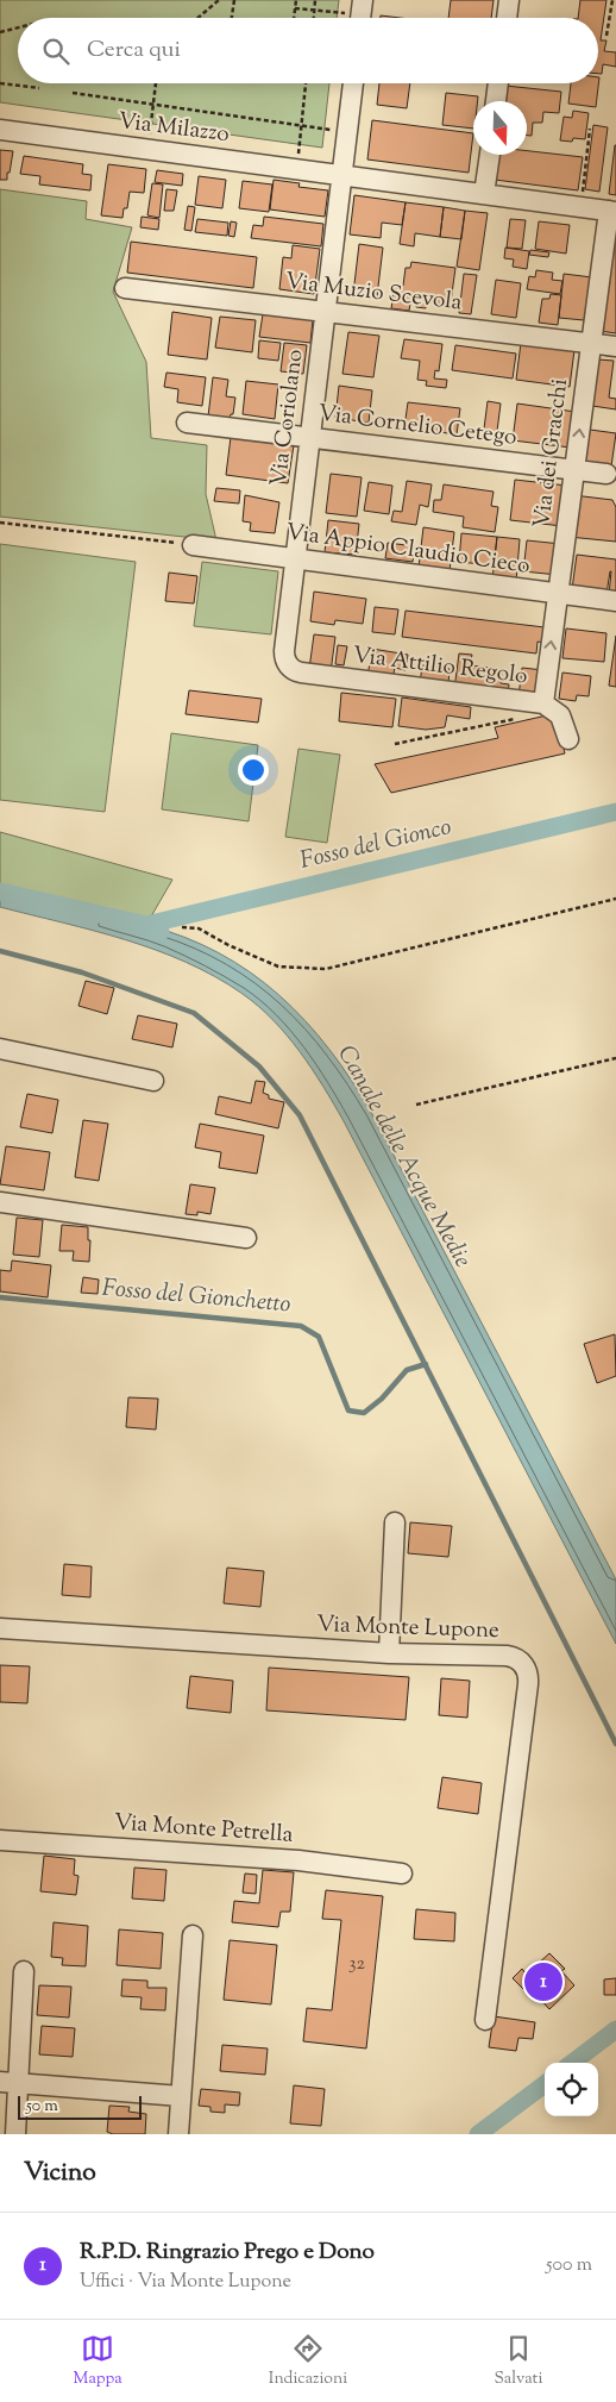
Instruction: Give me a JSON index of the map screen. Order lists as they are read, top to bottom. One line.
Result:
{"streets":{"street":["Via Milazzo","Via Muzio Scevola","Via Coriolano","Via Cornelio Cetego","Via dei Gracchi","Via Appio Claudio Cieco","Via Attilio Regolo","Via Monte Lupone","Via Monte Petrella"]},"crossings":[["Via Milazzo","Via Coriolano"],["Via Milazzo","Via dei Gracchi"],["Via Muzio Scevola","Via Coriolano"],["Via Muzio Scevola","Via dei Gracchi"],["Via Coriolano","Via Cornelio Cetego"],["Via Coriolano","Via Appio Claudio Cieco"],["Via Coriolano","Via Attilio Regolo"],["Via Cornelio Cetego","Via dei Gracchi"],["Via dei Gracchi","Via Appio Claudio Cieco"],["Via dei Gracchi","Via Attilio Regolo"]],"one_way":["Via dei Gracchi"],"water":["Fosso del Gionco","Canale delle Acque Medie","Fosso del Gionchetto"],"house_numbers":["32"],"scale_bar":"50 m","north":"bottom","page":{"search":"Cerca qui","pins":"1","scale":"50 m","heading":"Vicino","list":[{"mark":"1","name":"R.P.D. Ringrazio Prego e Dono","note":"Uffici · Via Monte Lupone","value":"500 m"}],"nav":["Mappa","Indicazioni","Salvati"]}}
